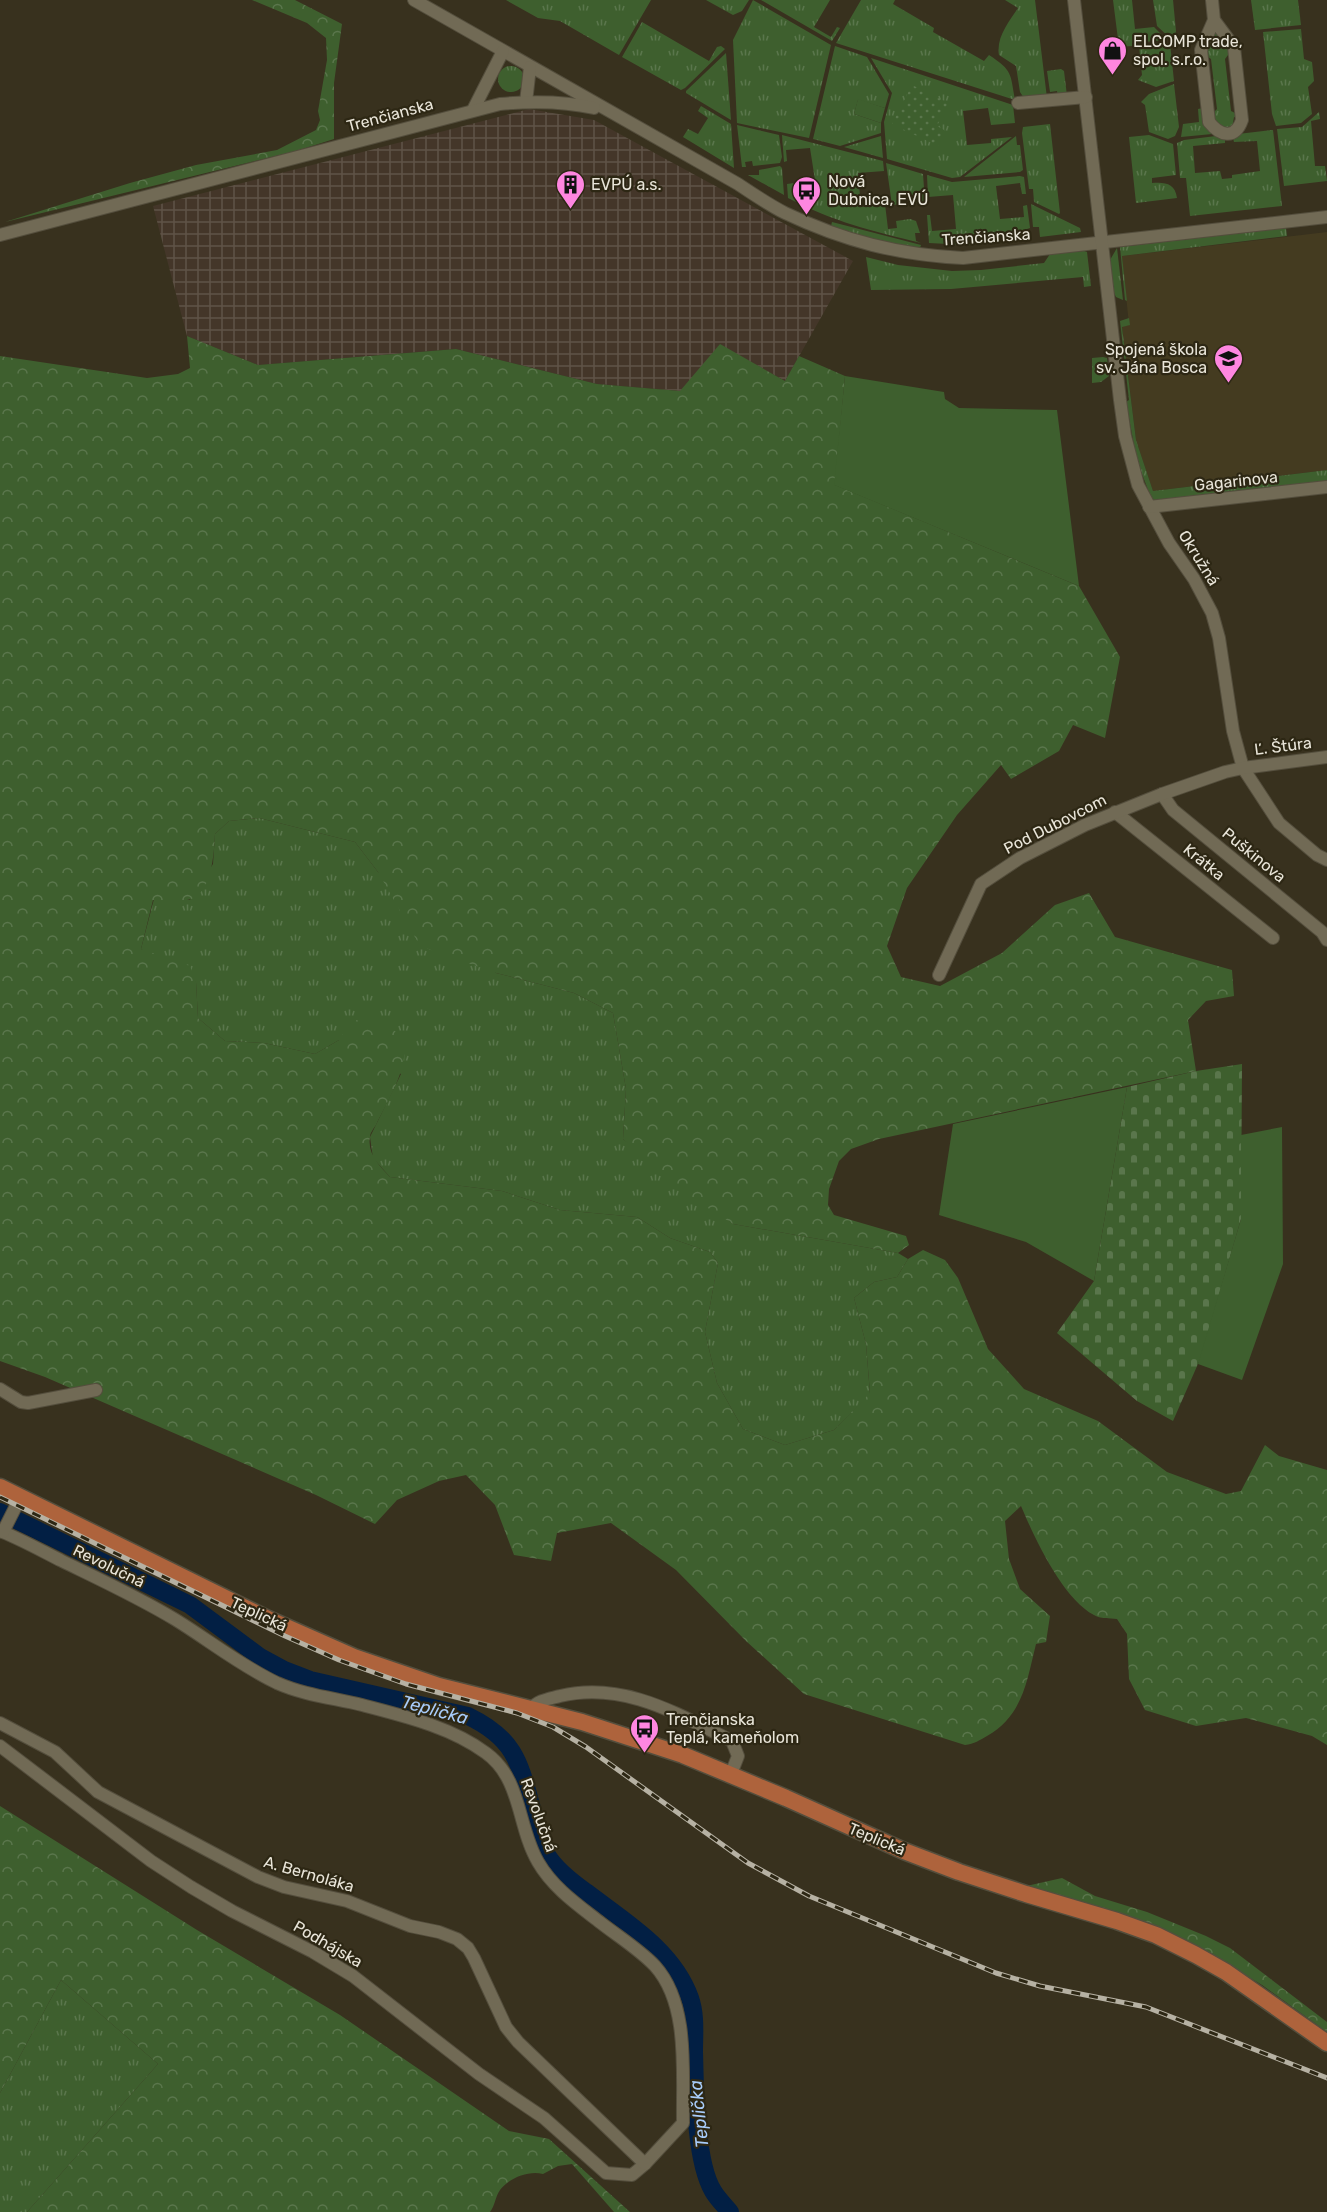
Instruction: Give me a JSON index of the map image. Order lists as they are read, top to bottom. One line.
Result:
{"streets":{"main road":["Teplická"],"street":["Trenčianska","Gagarinova","Okružná","Ľ. Štúra","Pod Dubovcom","Puškinova","Krátka","Revolučná","A. Bernoláka","Podhájska"]},"crossings":[["Trenčianska","Okružná"],["Gagarinova","Okružná"],["Okružná","Ľ. Štúra"],["Okružná","Pod Dubovcom"],["Ľ. Štúra","Pod Dubovcom"],["Pod Dubovcom","Puškinova"],["Pod Dubovcom","Krátka"],["Revolučná","A. Bernoláka"],["Revolučná","Podhájska"]],"water":["Teplička"],"places":{"shop":["ELCOMP trade, spol. s.r.o."],"building":["EVPÚ a.s."],"bus stop":["Nová Dubnica, EVÚ","Trenčianska Teplá, kameňolom"],"school or university":["Spojená škola sv. Jána Bosca"]}}
